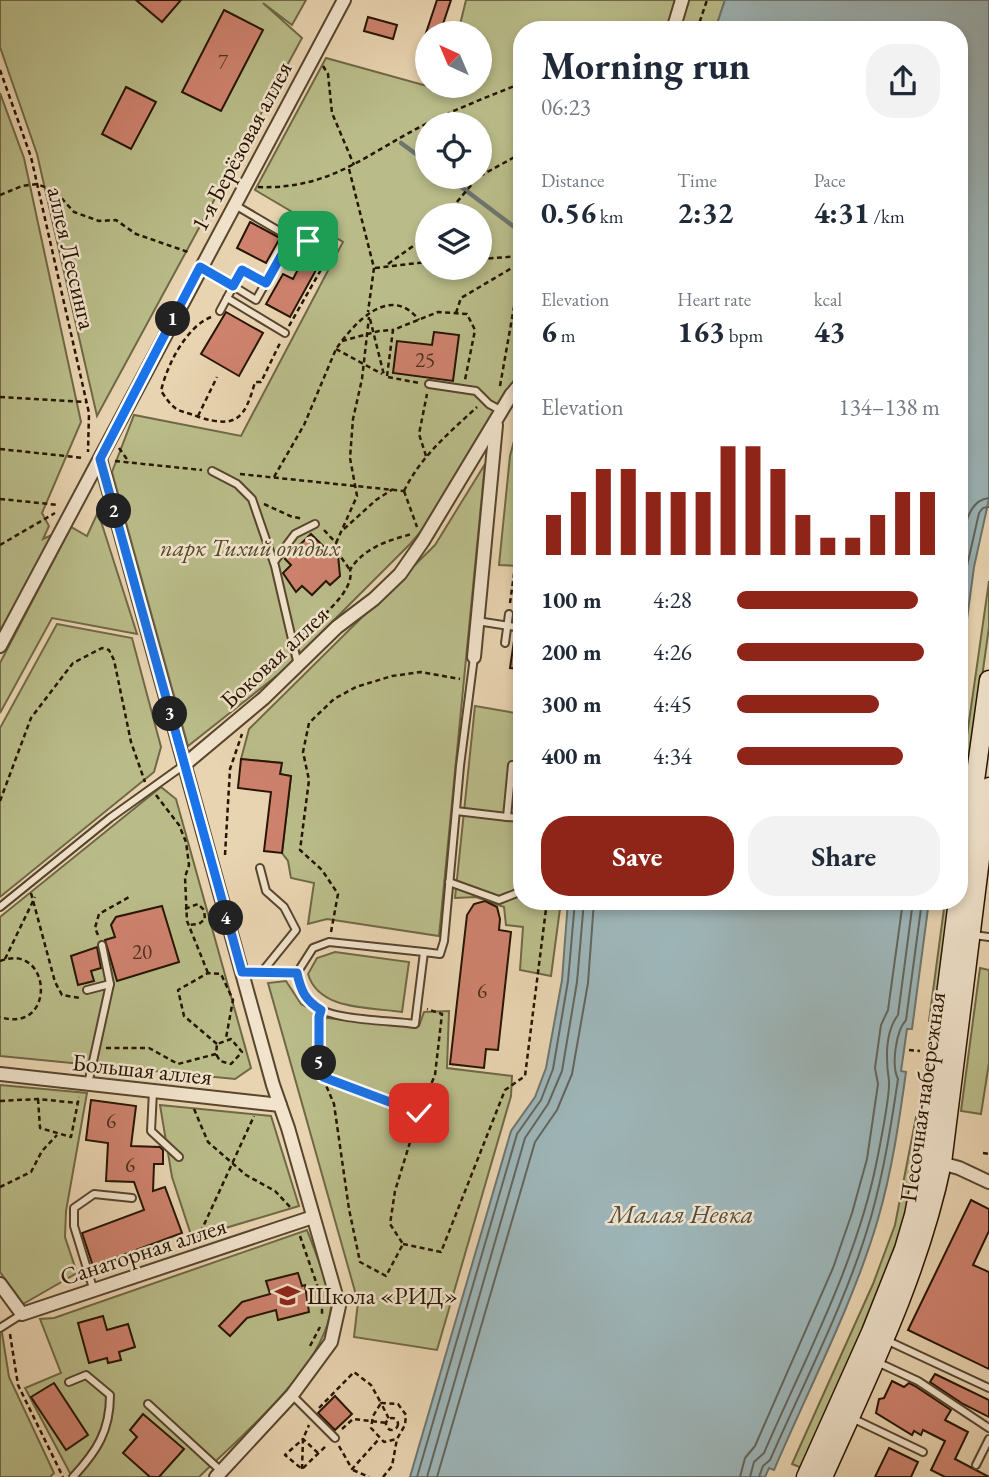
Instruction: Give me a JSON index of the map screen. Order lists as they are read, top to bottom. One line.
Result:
{"streets":{"main road":["Песочная набережная"],"street":["1-я Берёзовая аллея","Боковая аллея","Большая аллея","Санаторная аллея"],"path":["аллея Лессинга"]},"crossings":[["1-я Берёзовая аллея","аллея Лессинга"]],"water":["Малая Невка"],"parks":["парк Тихий отдых"],"places":{"school or university":["Школа «РИД»"]},"house_numbers":["7","25","20","6","6","6"],"north":"top left","page":{"heading":["Morning run","06:23"],"stats":[["Distance","0.56 km"],["Time","2:32"],["Pace","4:31 /km"],["Elevation","6 m"],["Heart rate","163 bpm"],["kcal","43"]],"pins":["1","2","3","4","5"],"chart":["Elevation","134–138 m"],"list":[{"name":"100 m","note":"4:28"},{"name":"200 m","note":"4:26"},{"name":"300 m","note":"4:45"},{"name":"400 m","note":"4:34"}],"buttons":["Save","Share"]}}
